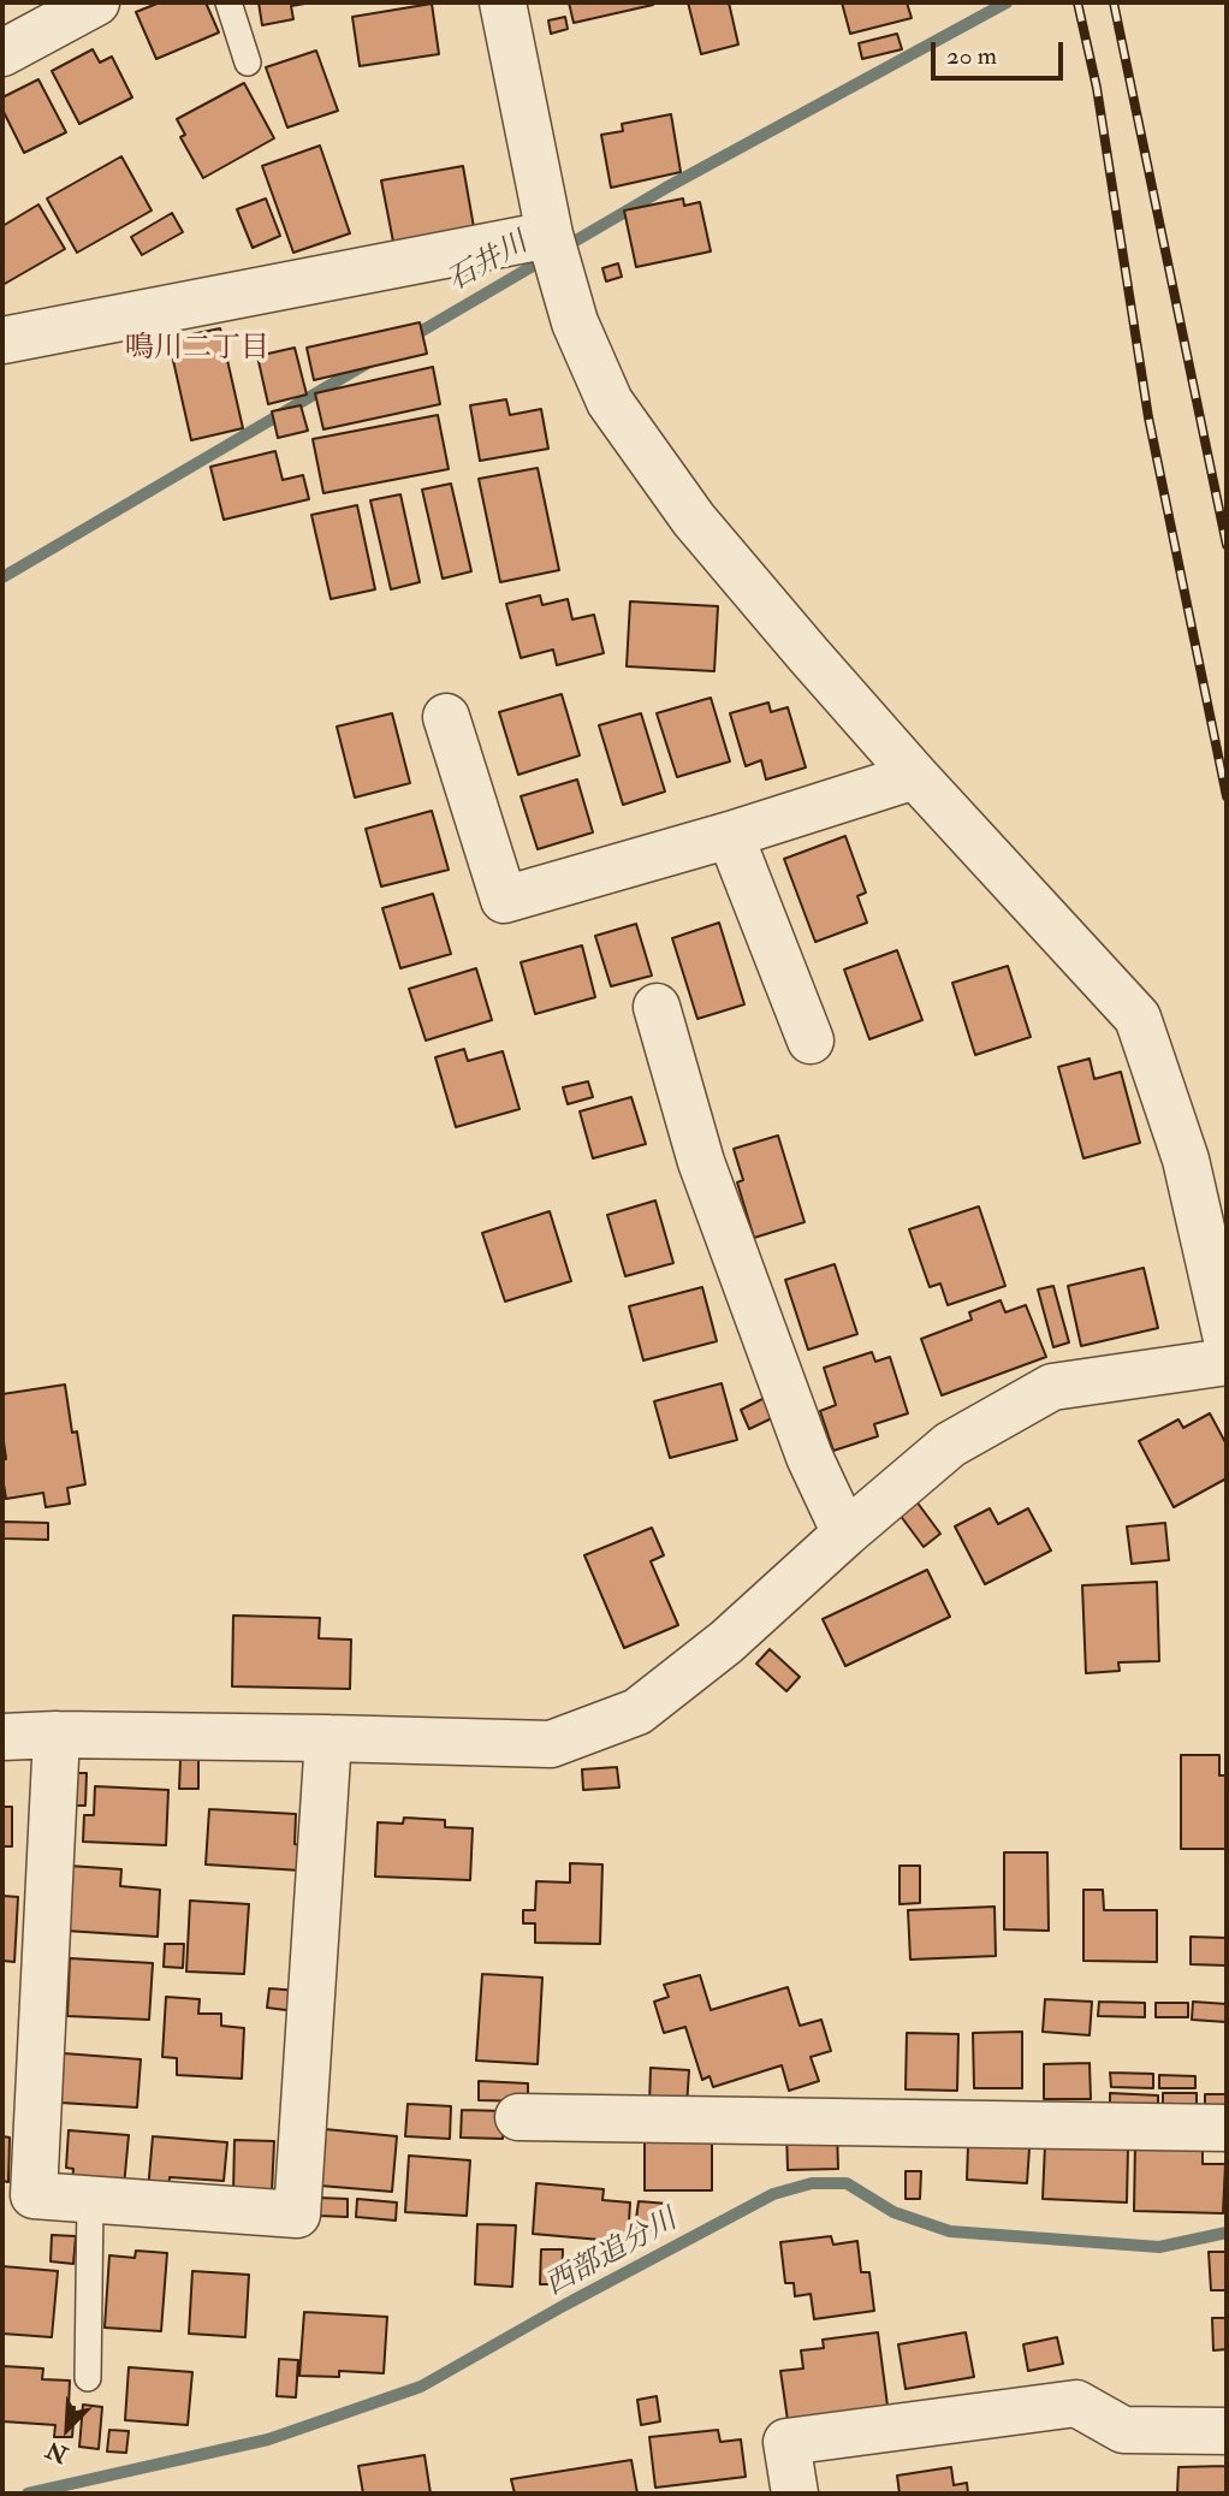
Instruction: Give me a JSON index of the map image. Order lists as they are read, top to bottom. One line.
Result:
{"districts":["鳴川二丁目"],"water":["石井川","西部追分川"],"scale_bar":"20 m","north":"bottom left"}
